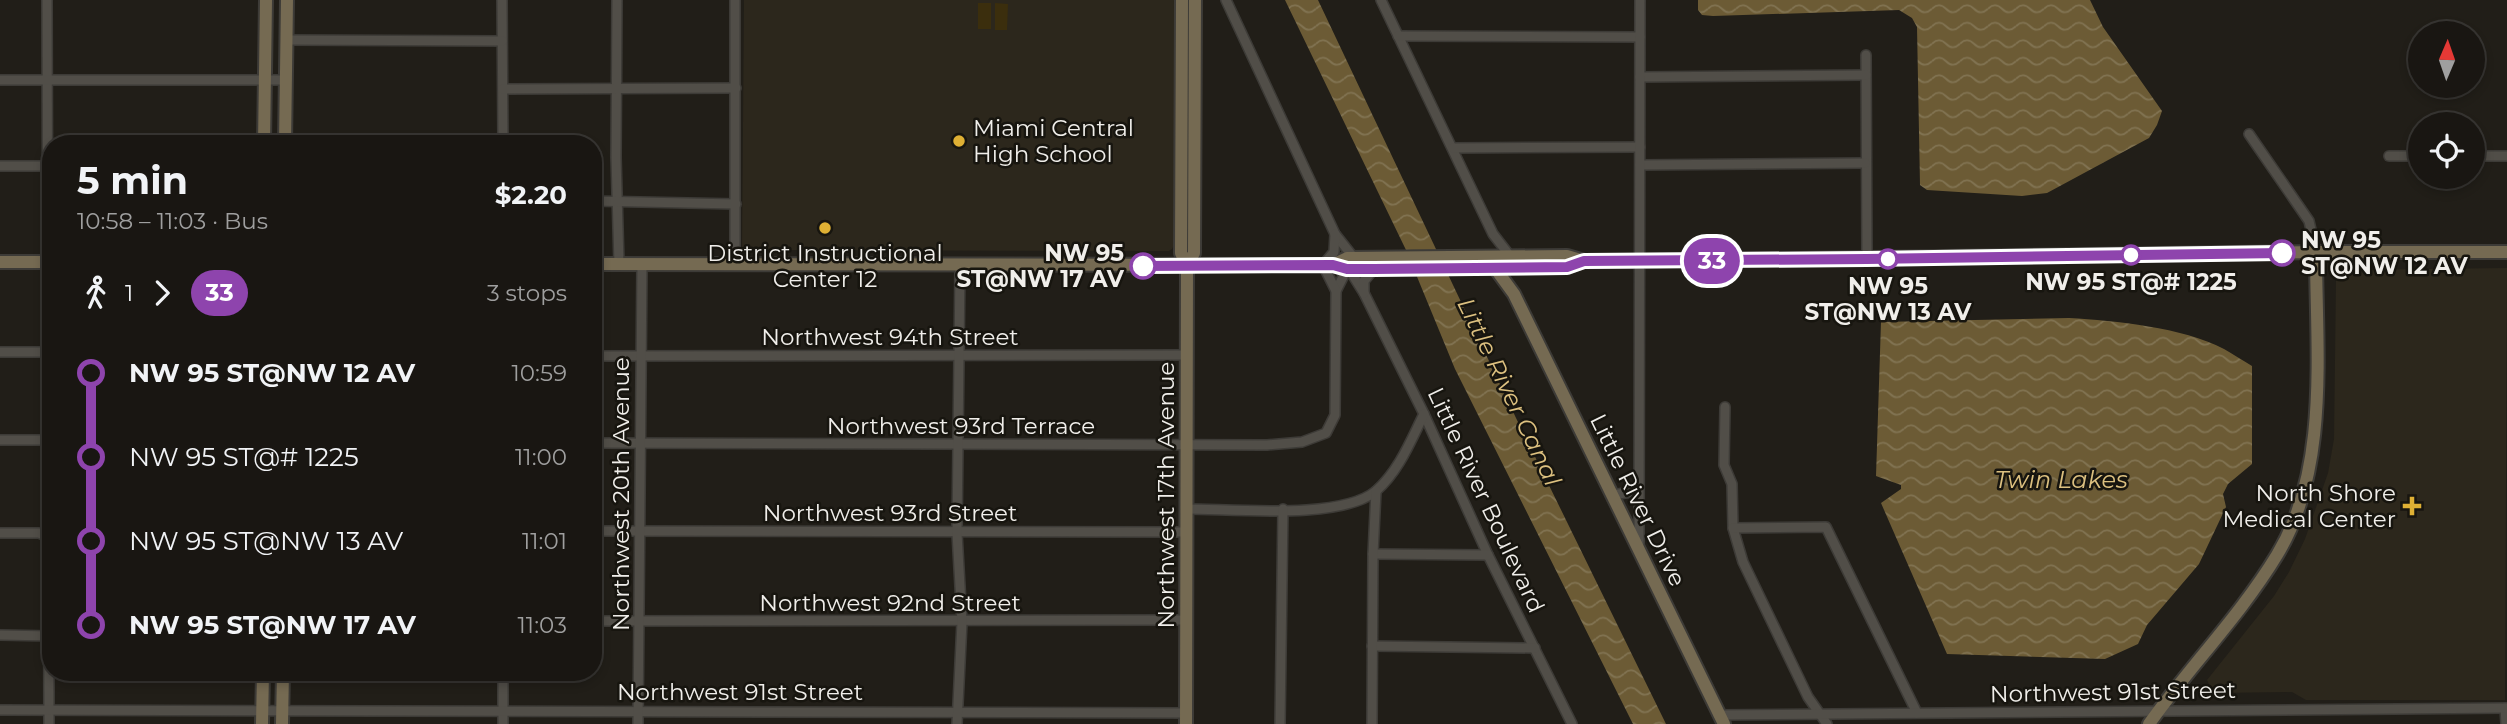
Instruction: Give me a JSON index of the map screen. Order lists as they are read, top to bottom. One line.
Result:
{"streets":{"main road":["Northwest 17th Avenue","Little River Drive"],"street":["Northwest 94th Street","Northwest 93rd Terrace","Northwest 20th Avenue","Little River Boulevard","Northwest 93rd Street","Northwest 92nd Street","Northwest 91st Street"]},"crossings":[["Northwest 94th Street","Northwest 20th Avenue"],["Northwest 94th Street","Northwest 17th Avenue"],["Northwest 93rd Terrace","Northwest 20th Avenue"],["Northwest 93rd Terrace","Northwest 17th Avenue"],["Northwest 20th Avenue","Northwest 93rd Street"],["Northwest 20th Avenue","Northwest 92nd Street"],["Northwest 20th Avenue","Northwest 91st Street"],["Northwest 17th Avenue","Northwest 93rd Street"],["Northwest 17th Avenue","Northwest 92nd Street"],["Northwest 17th Avenue","Northwest 91st Street"],["Little River Drive","Northwest 91st Street"]],"water":["Little River Canal","Twin Lakes"],"places":{"other":["Miami Central High School","District Instructional Center 12","NW 95 ST@NW 12 AV","NW 95 ST@# 1225","NW 95 ST@NW 13 AV","NW 95 ST@NW 17 AV"],"health":["North Shore Medical Center"]},"lines":["bus line 33"],"north":"top","page":{"on_map":"33","heading":["5 min","10:58 – 11:03 · Bus","$2.20"],"legs":["1","33","3 stops"],"list":[{"name":"NW 95 ST@NW 12 AV","value":"10:59"},{"name":"NW 95 ST@# 1225","value":"11:00"},{"name":"NW 95 ST@NW 13 AV","value":"11:01"},{"name":"NW 95 ST@NW 17 AV","value":"11:03"}]}}
